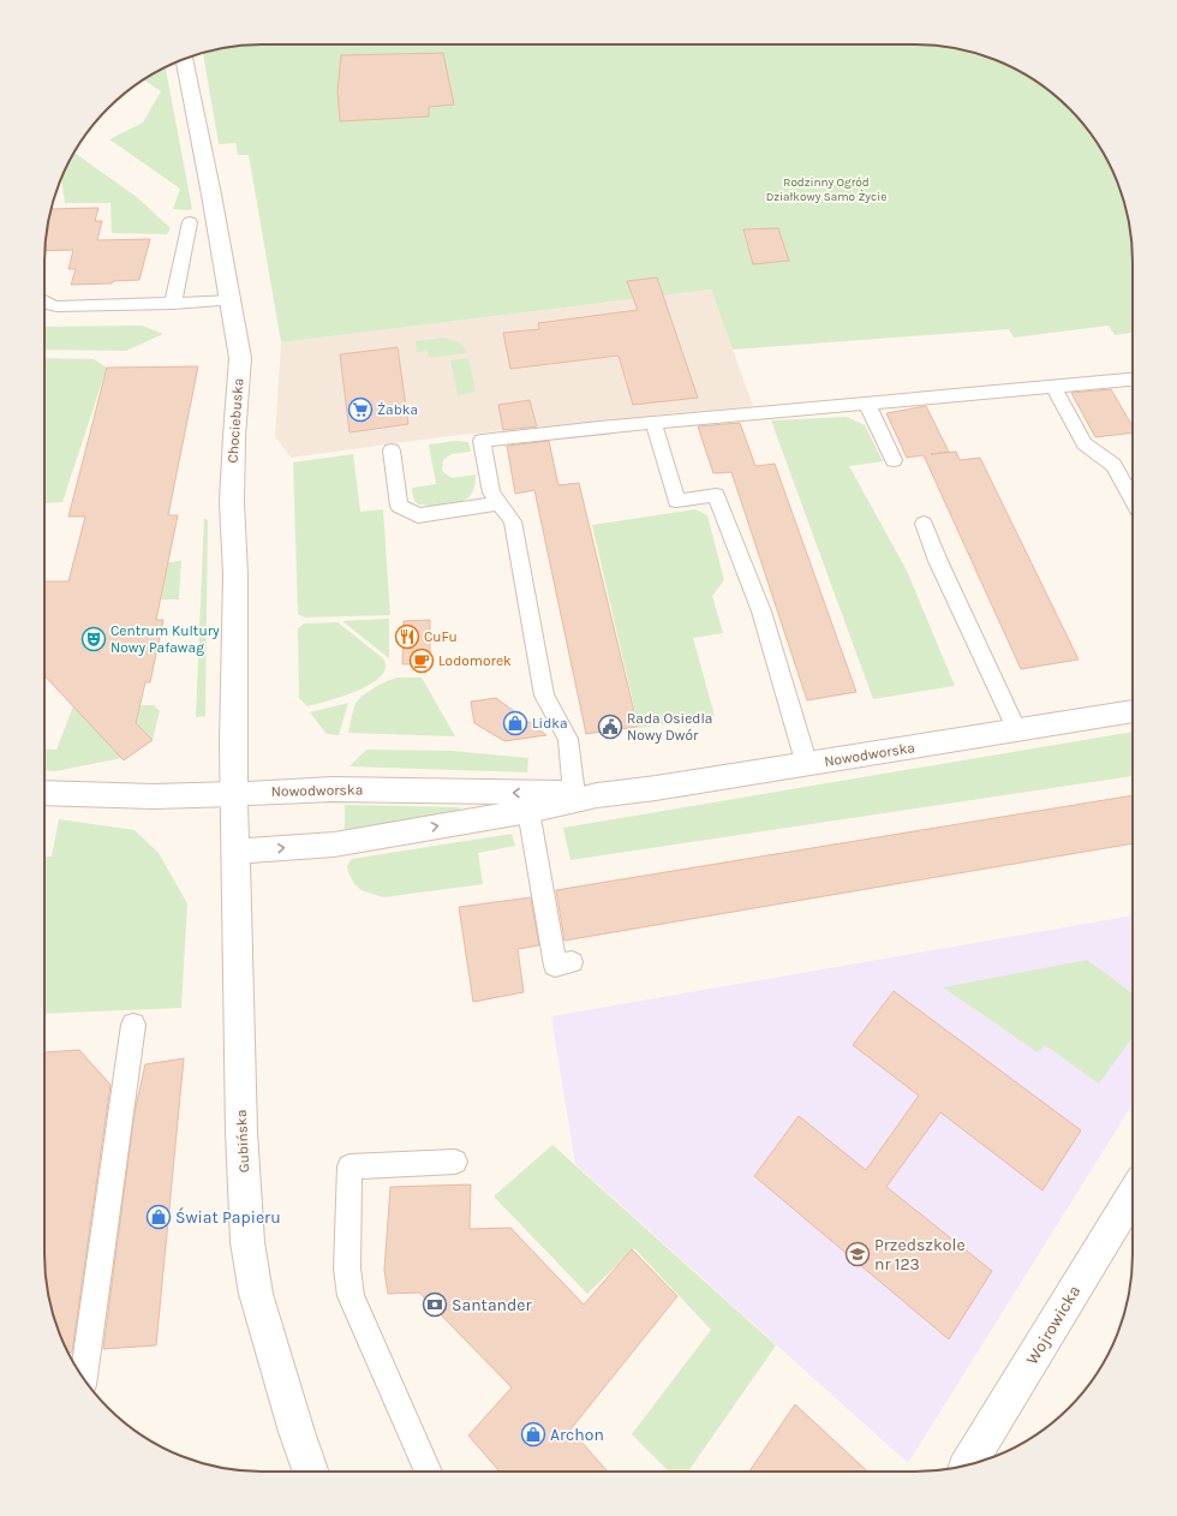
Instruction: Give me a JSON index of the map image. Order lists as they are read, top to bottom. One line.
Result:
{"streets":{"street":["Chociebuska","Nowodworska","Gubińska","Wojrowicka"]},"crossings":[["Chociebuska","Nowodworska"],["Chociebuska","Gubińska"],["Nowodworska","Gubińska"]],"parks":["Rodzinny Ogród Działkowy Samo Życie"],"places":{"supermarket":["Żabka"],"restaurant":["CuFu"],"theatre":["Centrum Kultury Nowy Pafawag"],"cafe":["Lodomorek"],"shop":["Lidka","Świat Papieru","Archon"],"public building":["Rada Osiedla Nowy Dwór"],"school or university":["Przedszkole nr 123"],"bank":["Santander"]}}
